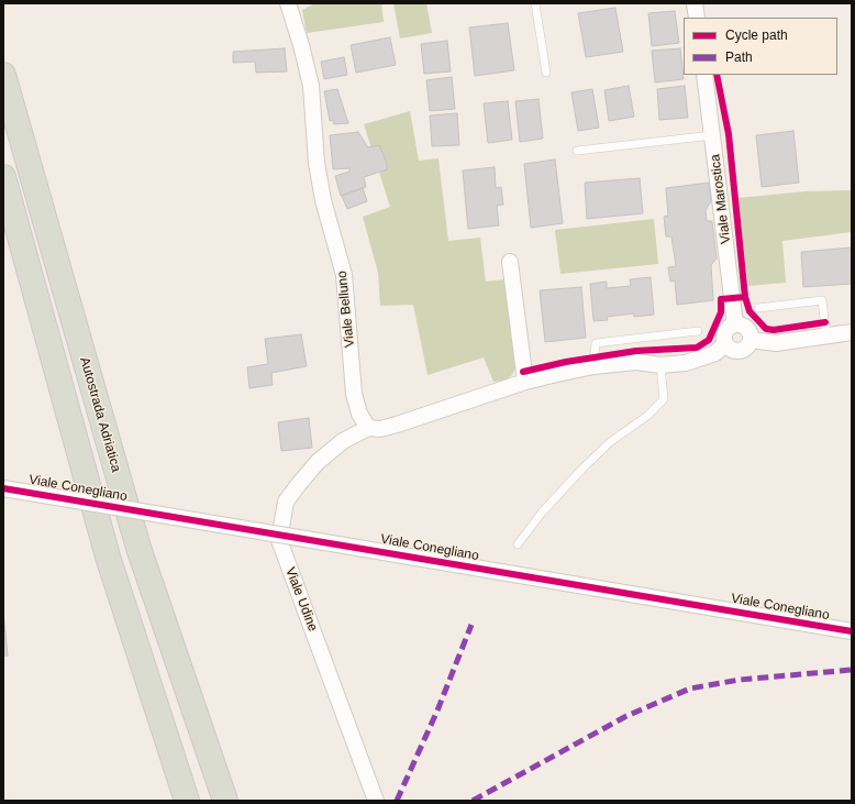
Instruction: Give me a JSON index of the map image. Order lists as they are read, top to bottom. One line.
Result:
{"streets":{"highway":["Autostrada Adriatica"],"street":["Viale Marostica","Viale Belluno","Viale Conegliano","Viale Udine"]},"crossings":[["Viale Belluno","Viale Udine"]],"legend":["Cycle path","Path"]}
